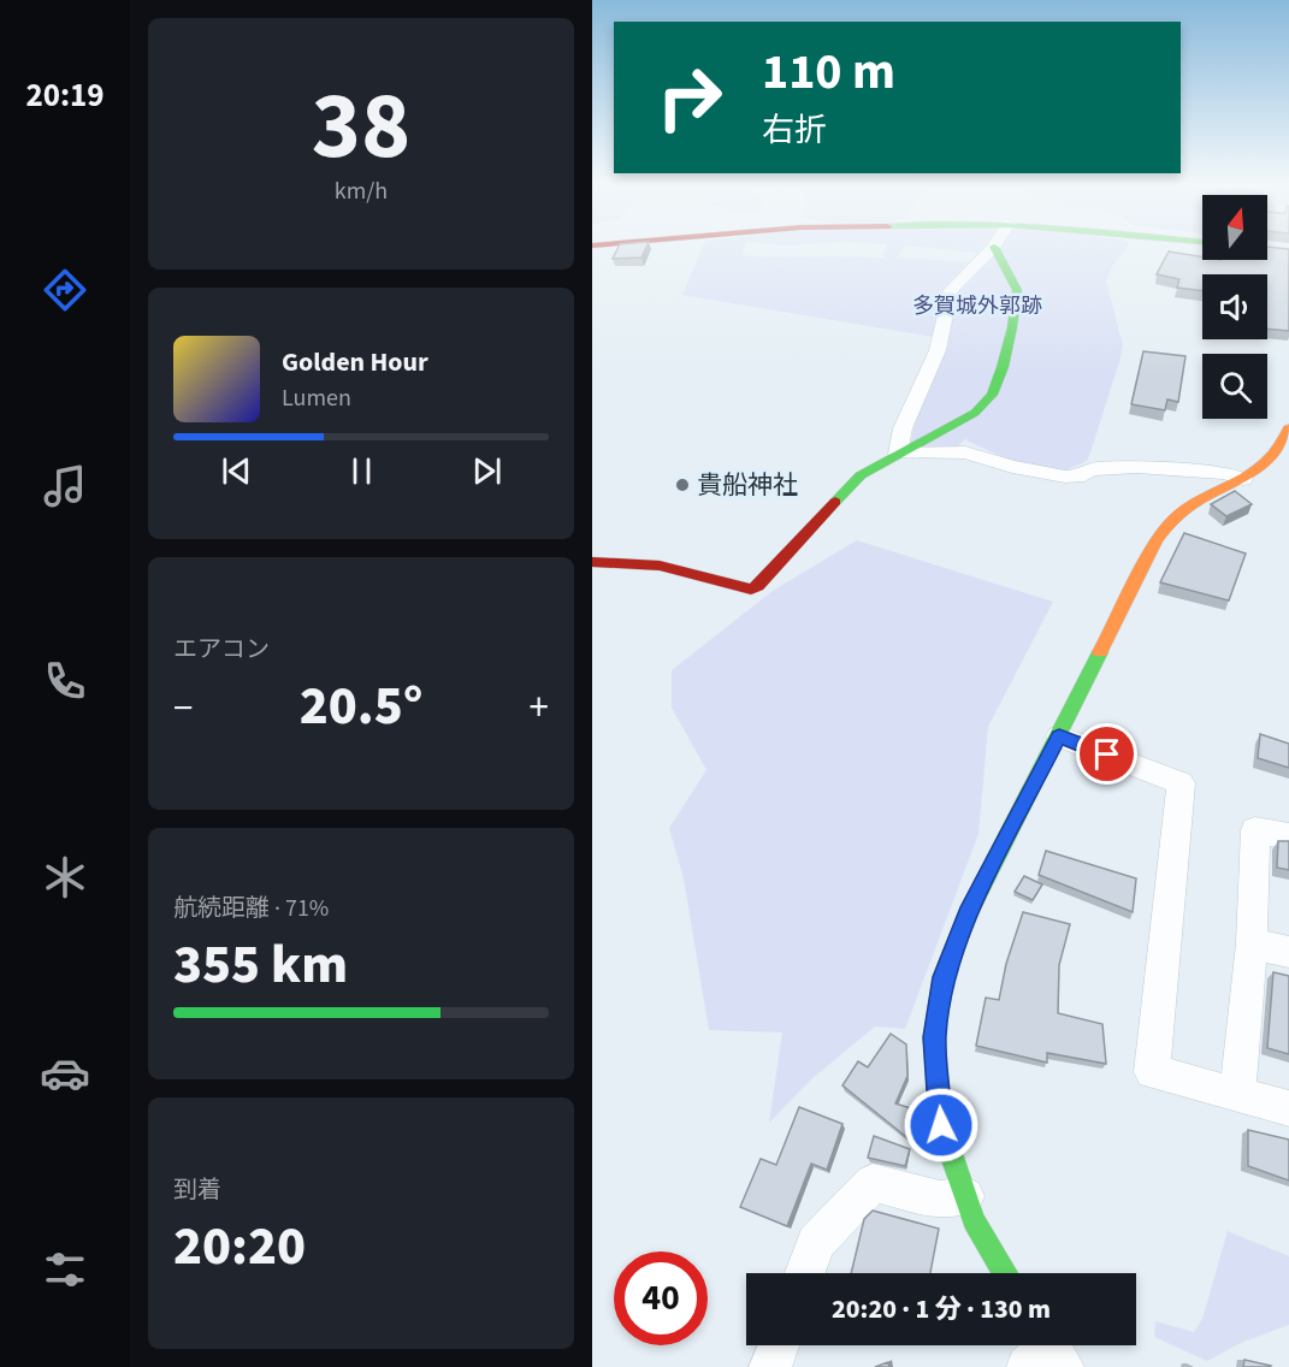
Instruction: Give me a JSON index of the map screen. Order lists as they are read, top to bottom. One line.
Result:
{"parks":["多賀城外郭跡"],"places":["貴船神社"],"north":"top","page":{"tabs":"20:19","tile":[["38","km/h"],"エアコン",["航続距離 · 71%","355 km"],["到着","20:20"]],"turn":["110 m","右折"],"song":["Golden Hour","Lumen"],"heat":["−","20.5°","+"],"limit":"40","trip":"20:20 · 1 分 · 130 m"}}
